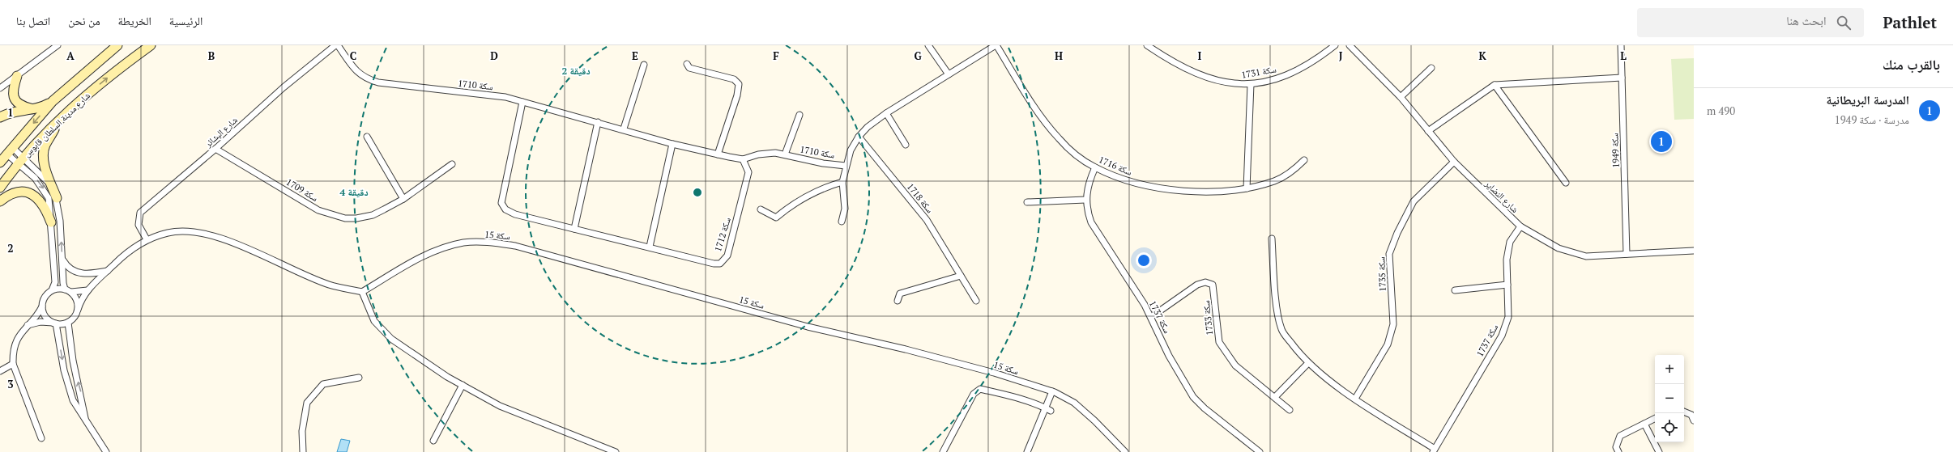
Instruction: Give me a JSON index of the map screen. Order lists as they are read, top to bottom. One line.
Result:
{"streets":{"main road":["شارع مدينة السلطان قابوس"],"street":["سكة 1731","سكة 1710","شارع البشائر","سكة 1949","سكة 1716","سكة 1709","شارع النضاير","سكة 1718","سكة 1712","سكة 15","سكة 1735","سكة 1737","سكة 1733"]},"crossings":[["سكة 1710","سكة 1712"],["شارع البشائر","سكة 1709"],["سكة 1949","شارع النضاير"],["سكة 1716","سكة 1737"],["شارع النضاير","سكة 1735"],["شارع النضاير","سكة 1737"],["سكة 1737","سكة 1733"]],"page":{"header":"Pathlet","search":"ابحث هنا","nav":["الرئيسية","الخريطة","من نحن","اتصل بنا"],"heading":"بالقرب منك","list":[{"mark":"1","name":"المدرسة البريطانية","note":"مدرسة · سكة 1949","value":"490 m"}],"pins":"1","map_buttons":["+","−"]},"grid":{"columns":["A","B","C","D","E","F","G","H","I","J","K","L"],"rows":["1","2","3"]},"rings":["2 دقيقة","4 دقيقة"]}
